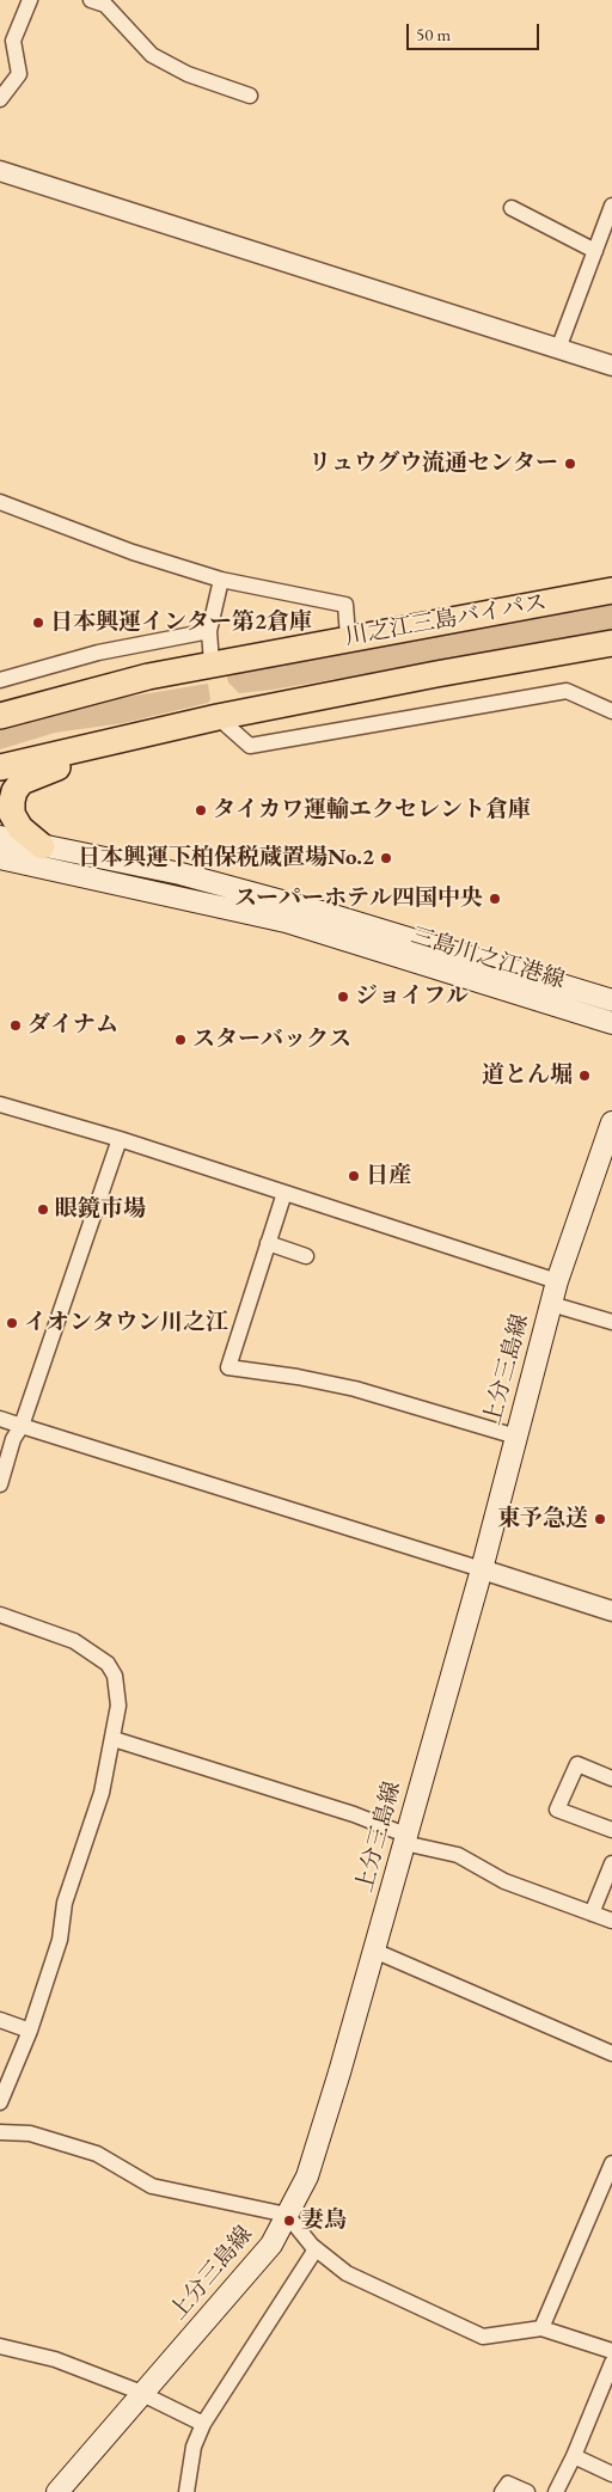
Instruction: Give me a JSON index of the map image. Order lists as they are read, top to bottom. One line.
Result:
{"streets":{"highway":["川之江三島バイパス"],"main road":["三島川之江港線","上分三島線"]},"places":["リュウグウ流通センター","日本興運インター第2倉庫","タイカワ運輸エクセレント倉庫","日本興運下柏保税蔵置場No.2","スーパーホテル四国中央","ジョイフル","ダイナム","スターバックス","道とん堀","日産","眼鏡市場","イオンタウン川之江","東予急送","妻鳥"],"scale_bar":"50 m"}
